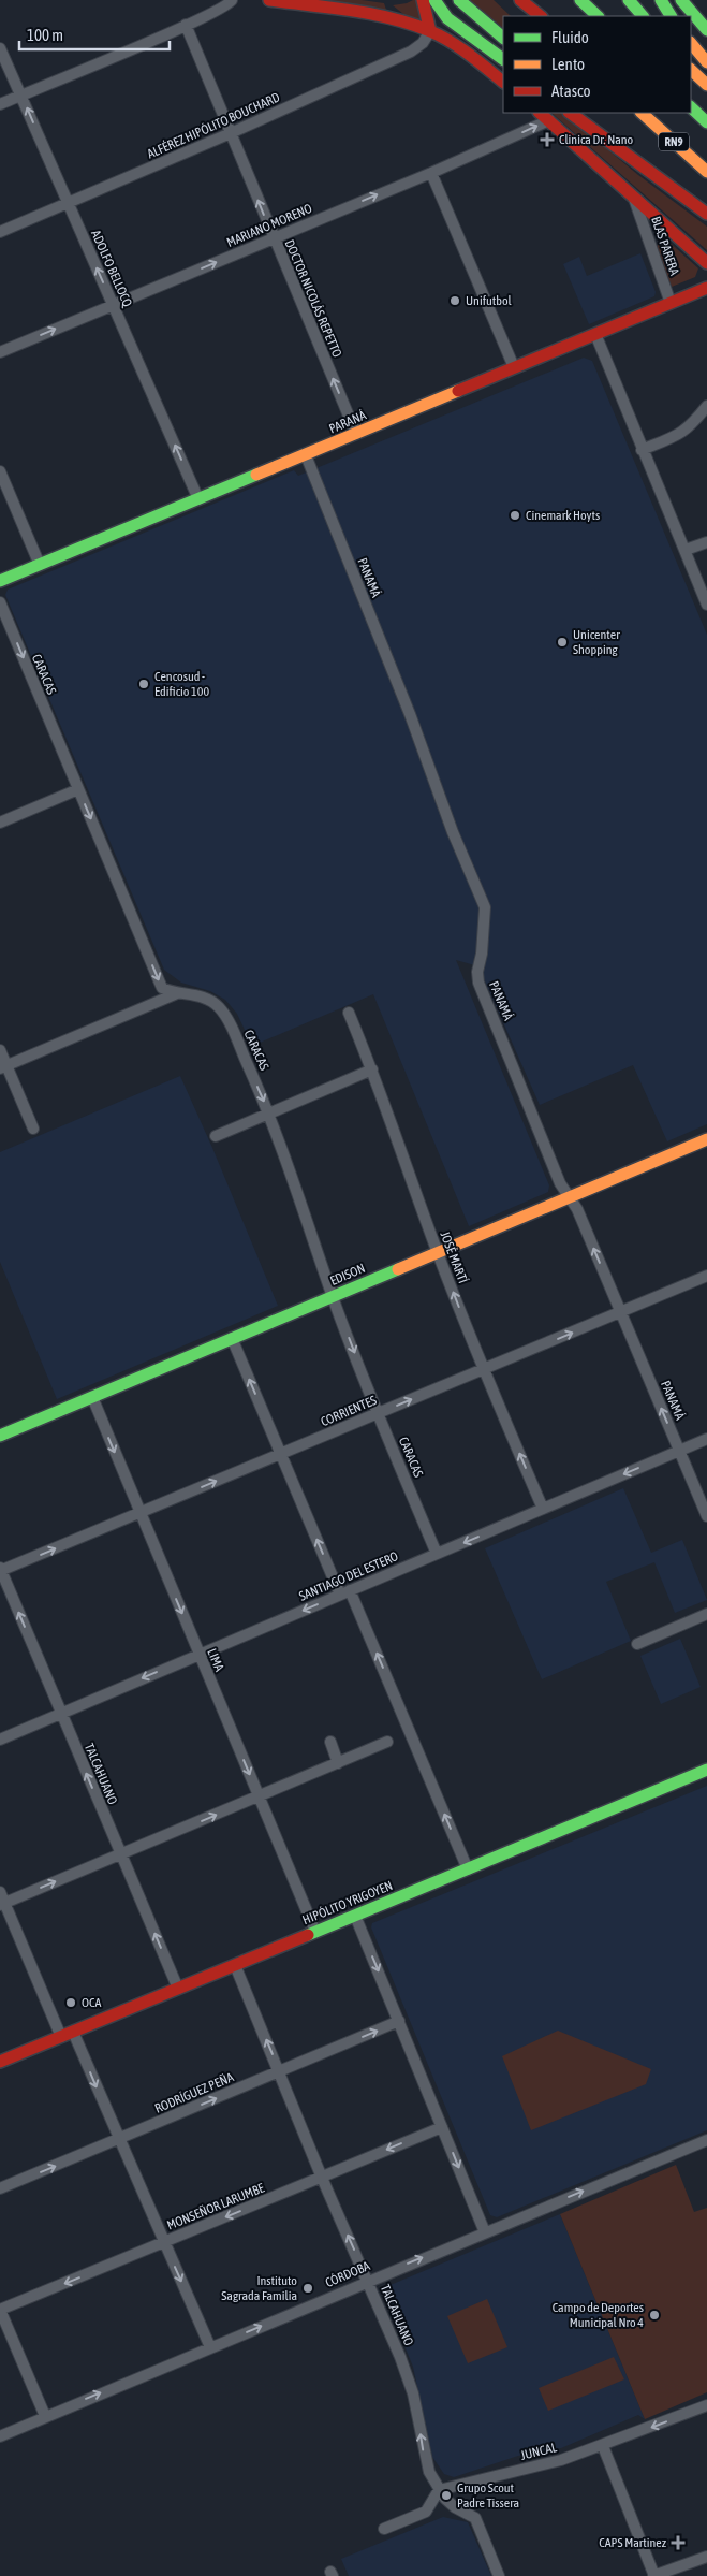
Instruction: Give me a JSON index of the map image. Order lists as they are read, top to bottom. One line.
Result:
{"streets":{"main road":["RN9","BLAS PARERA","PARANÁ","EDISON","HIPÓLITO YRIGOYEN"],"street":["ALFÉREZ HIPÓLITO BOUCHARD","MARIANO MORENO","ADOLFO BELLOCQ","DOCTOR NICOLÁS REPETTO","PANAMÁ","CARACAS","JOSÉ MARTÍ","CORRIENTES","SANTIAGO DEL ESTERO","LIMA","TALCAHUANO","RODRÍGUEZ PEÑA","MONSEÑOR LARUMBE","CÓRDOBA","JUNCAL"]},"crossings":[["ALFÉREZ HIPÓLITO BOUCHARD","ADOLFO BELLOCQ"],["ALFÉREZ HIPÓLITO BOUCHARD","DOCTOR NICOLÁS REPETTO"],["MARIANO MORENO","BLAS PARERA"],["MARIANO MORENO","ADOLFO BELLOCQ"],["MARIANO MORENO","DOCTOR NICOLÁS REPETTO"],["BLAS PARERA","PARANÁ"],["ADOLFO BELLOCQ","PARANÁ"],["DOCTOR NICOLÁS REPETTO","PARANÁ"],["PARANÁ","PANAMÁ"],["PANAMÁ","EDISON"],["PANAMÁ","CORRIENTES"],["PANAMÁ","SANTIAGO DEL ESTERO"],["CARACAS","EDISON"],["CARACAS","CORRIENTES"],["CARACAS","SANTIAGO DEL ESTERO"],["JOSÉ MARTÍ","EDISON"],["JOSÉ MARTÍ","CORRIENTES"],["JOSÉ MARTÍ","SANTIAGO DEL ESTERO"],["EDISON","LIMA"],["CORRIENTES","LIMA"],["CORRIENTES","TALCAHUANO"],["SANTIAGO DEL ESTERO","LIMA"],["SANTIAGO DEL ESTERO","TALCAHUANO"],["LIMA","HIPÓLITO YRIGOYEN"],["TALCAHUANO","HIPÓLITO YRIGOYEN"],["TALCAHUANO","RODRÍGUEZ PEÑA"],["TALCAHUANO","MONSEÑOR LARUMBE"],["TALCAHUANO","CÓRDOBA"],["TALCAHUANO","JUNCAL"]],"one_way":["MARIANO MORENO","ADOLFO BELLOCQ","DOCTOR NICOLÁS REPETTO","CARACAS","JOSÉ MARTÍ","CORRIENTES","SANTIAGO DEL ESTERO","LIMA","TALCAHUANO","RODRÍGUEZ PEÑA","MONSEÑOR LARUMBE","CÓRDOBA","JUNCAL"],"places":{"health":["Clinica Dr. Nano","CAPS Martinez"],"other":["Unifutbol","Cinemark Hoyts","Unicenter Shopping","Cencosud - Edificio 100","OCA","Instituto Sagrada Familia","Campo de Deportes Municipal Nro 4","Grupo Scout Padre Tissera"]},"legend":["Fluido","Lento","Atasco"],"scale_bar":"100 m"}
